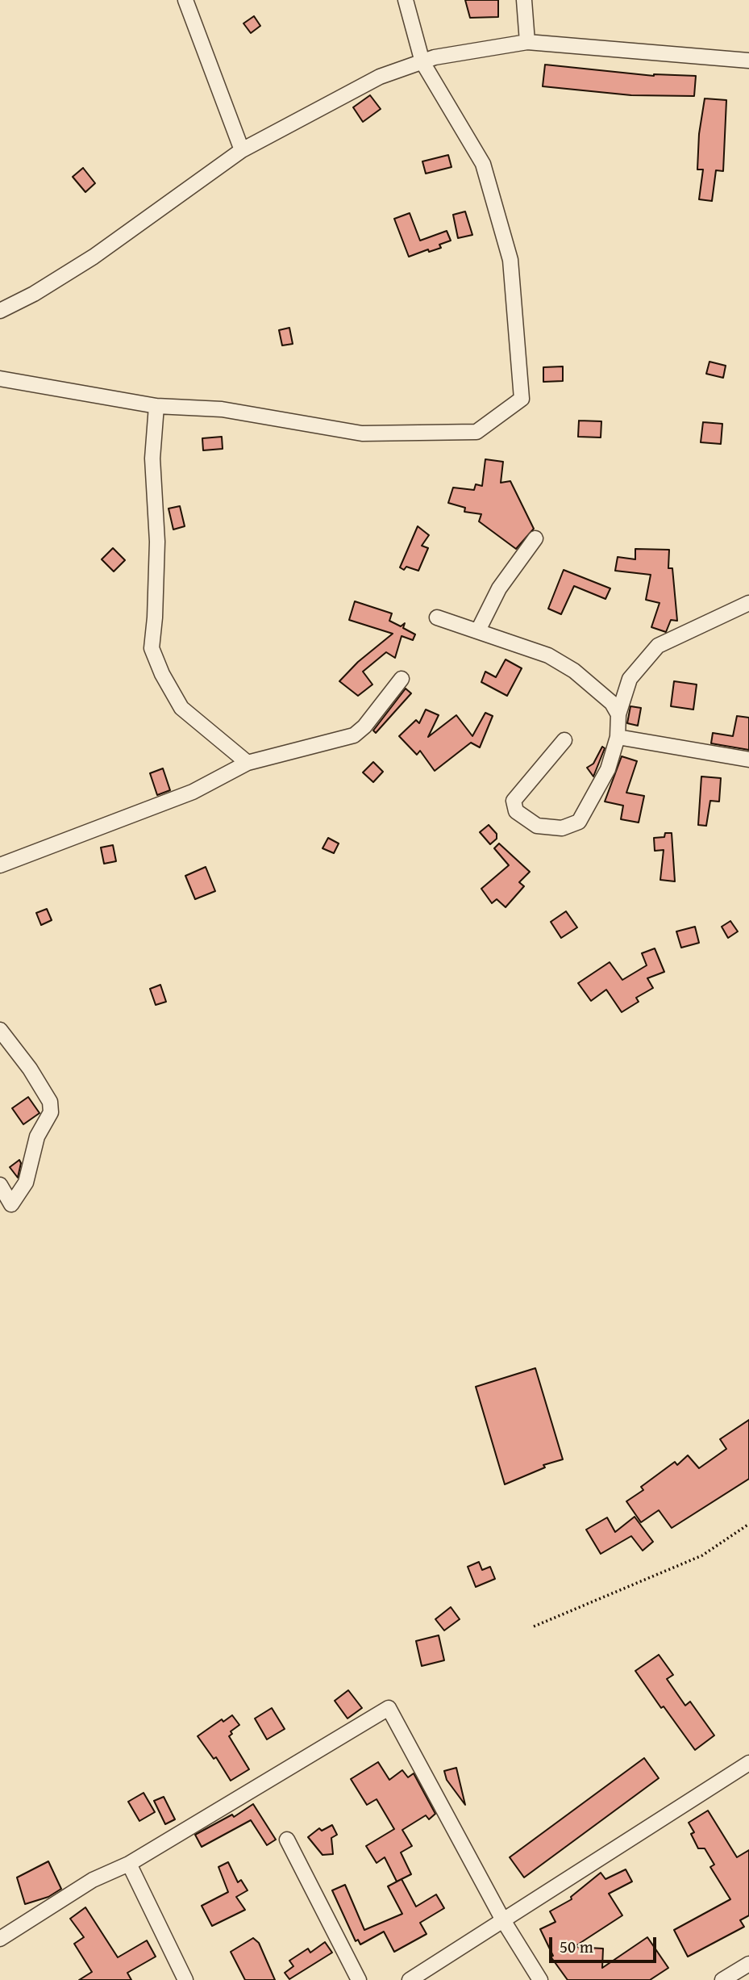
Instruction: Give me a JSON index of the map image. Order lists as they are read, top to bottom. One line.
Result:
{"scale_bar":"50 m"}
